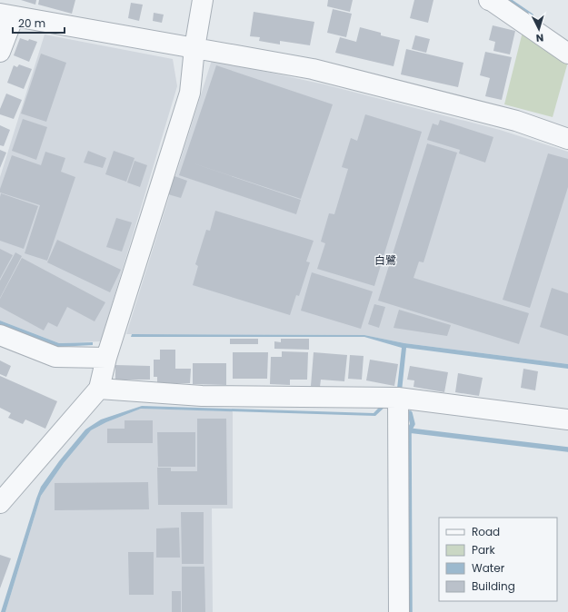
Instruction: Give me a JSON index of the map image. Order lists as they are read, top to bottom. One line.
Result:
{"districts":["白鷺"],"legend":["Road","Park","Water","Building"],"scale_bar":"20 m","north":"bottom"}
